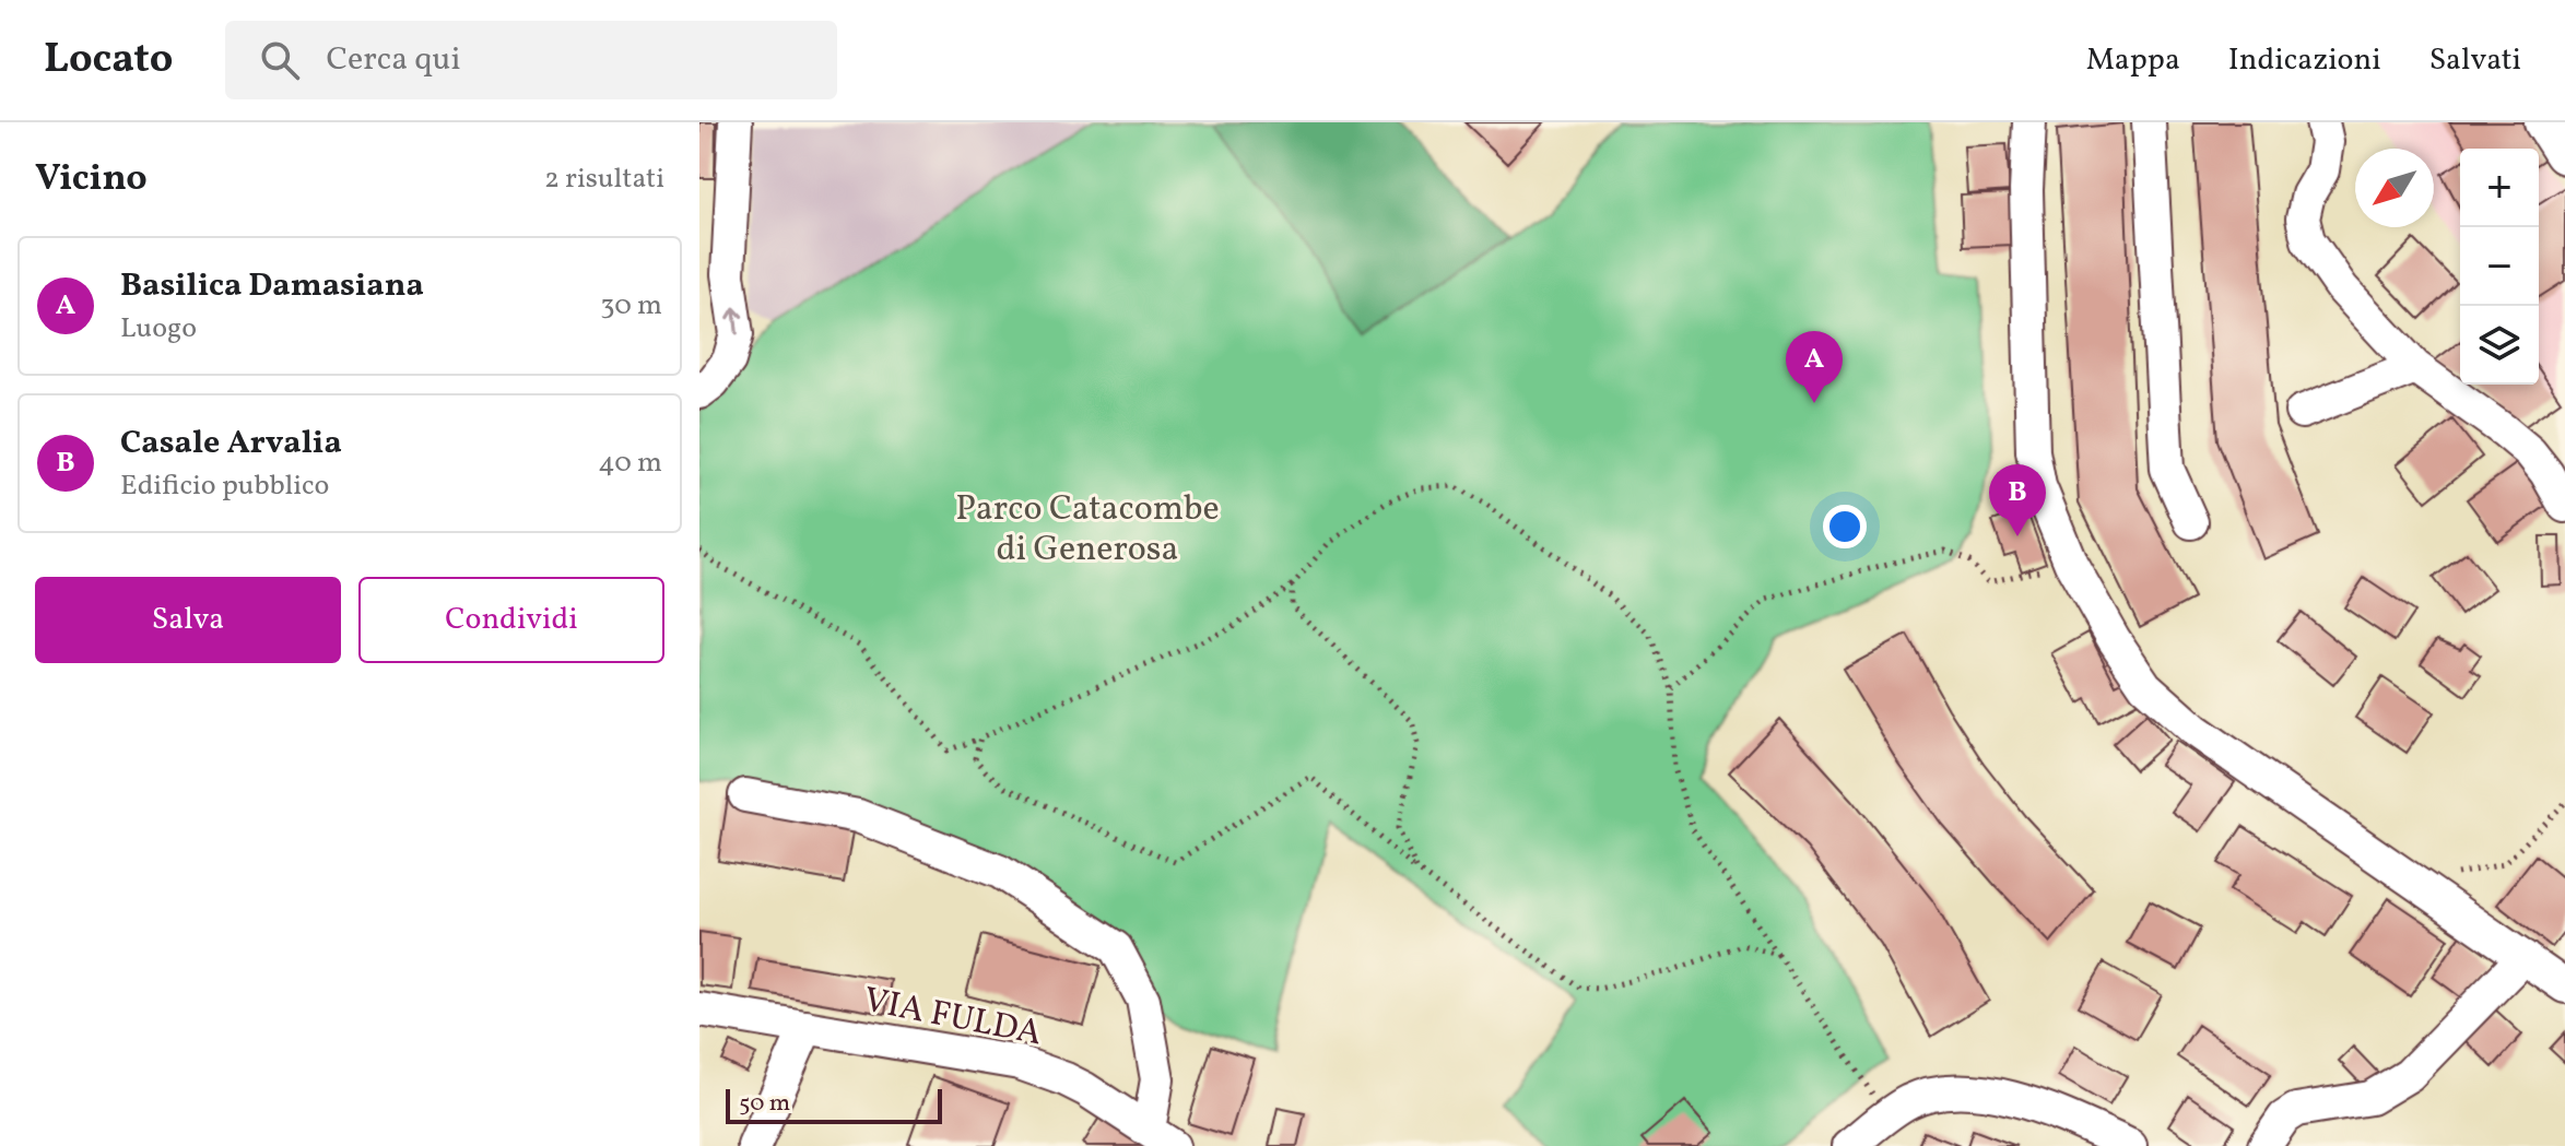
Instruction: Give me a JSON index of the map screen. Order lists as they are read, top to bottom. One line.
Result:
{"streets":{"street":["VIA FULDA"]},"parks":["Parco Catacombe di Generosa"],"scale_bar":"50 m","north":"bottom left","page":{"header":"Locato","search":"Cerca qui","nav":["Mappa","Indicazioni","Salvati"],"heading":["Vicino","2 risultati"],"map_buttons":["+","−"],"list":[{"mark":"A","name":"Basilica Damasiana","note":"Luogo","value":"30 m"},{"mark":"B","name":"Casale Arvalia","note":"Edificio pubblico","value":"40 m"}],"pins":["A","B"],"buttons":["Salva","Condividi"],"scale":"50 m"}}
